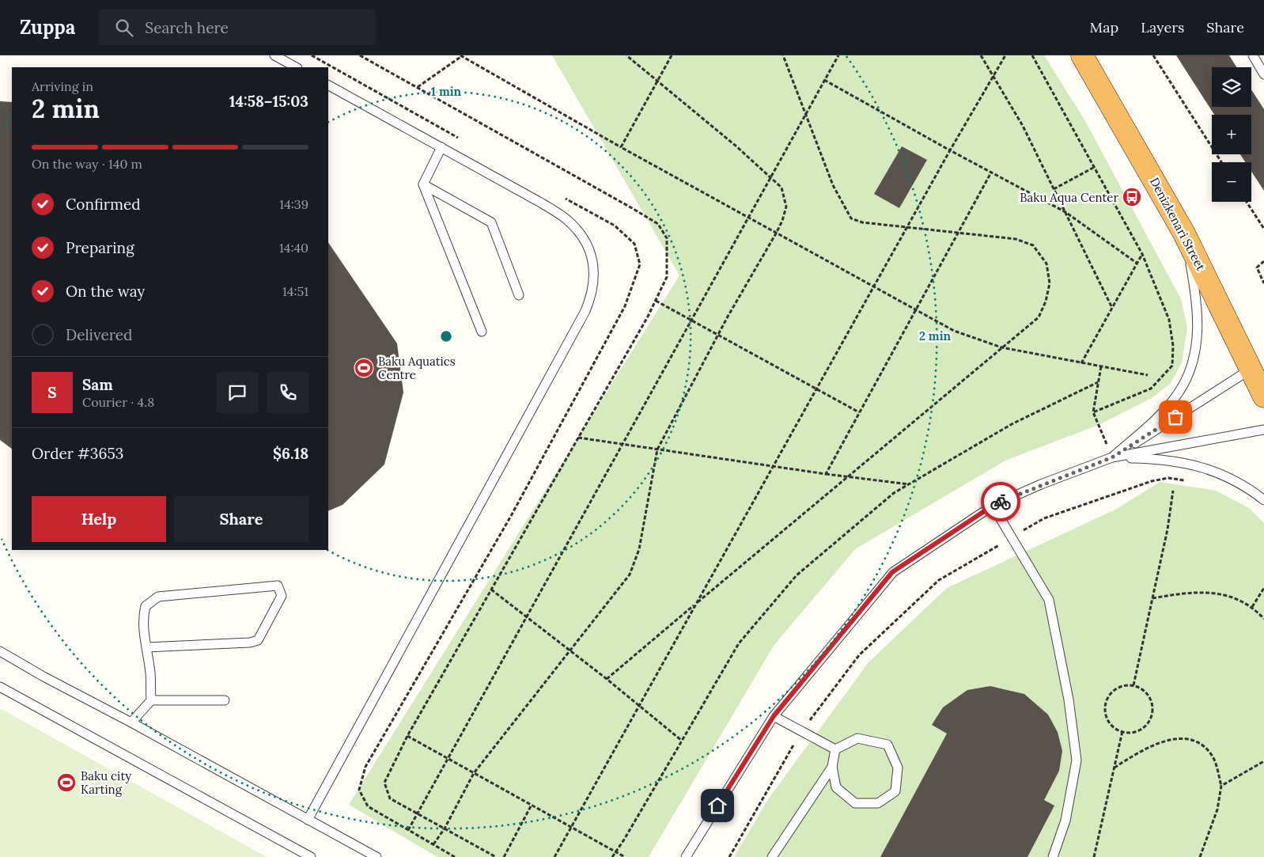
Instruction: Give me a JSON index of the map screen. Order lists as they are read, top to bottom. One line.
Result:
{"streets":{"highway":["Denizkenari Street"]},"places":{"bus stop":["Baku Aqua Center"],"sports":["Baku Aquatics Centre","Baku city Karting"]},"page":{"header":"Zuppa","search":"Search here","nav":["Map","Layers","Share"],"map_buttons":["+","−"],"heading":["2 min","Arriving in","14:58–15:03"],"panel":["Sam","Courier · 4.8","Order #3653","$6.18"],"bar":"On the way · 140 m","list":[["Confirmed","14:39"],["Preparing","14:40"],["On the way","14:51"],"Delivered"],"round":"S","buttons":["Help","Share"]},"rings":["1 min","2 min"]}
